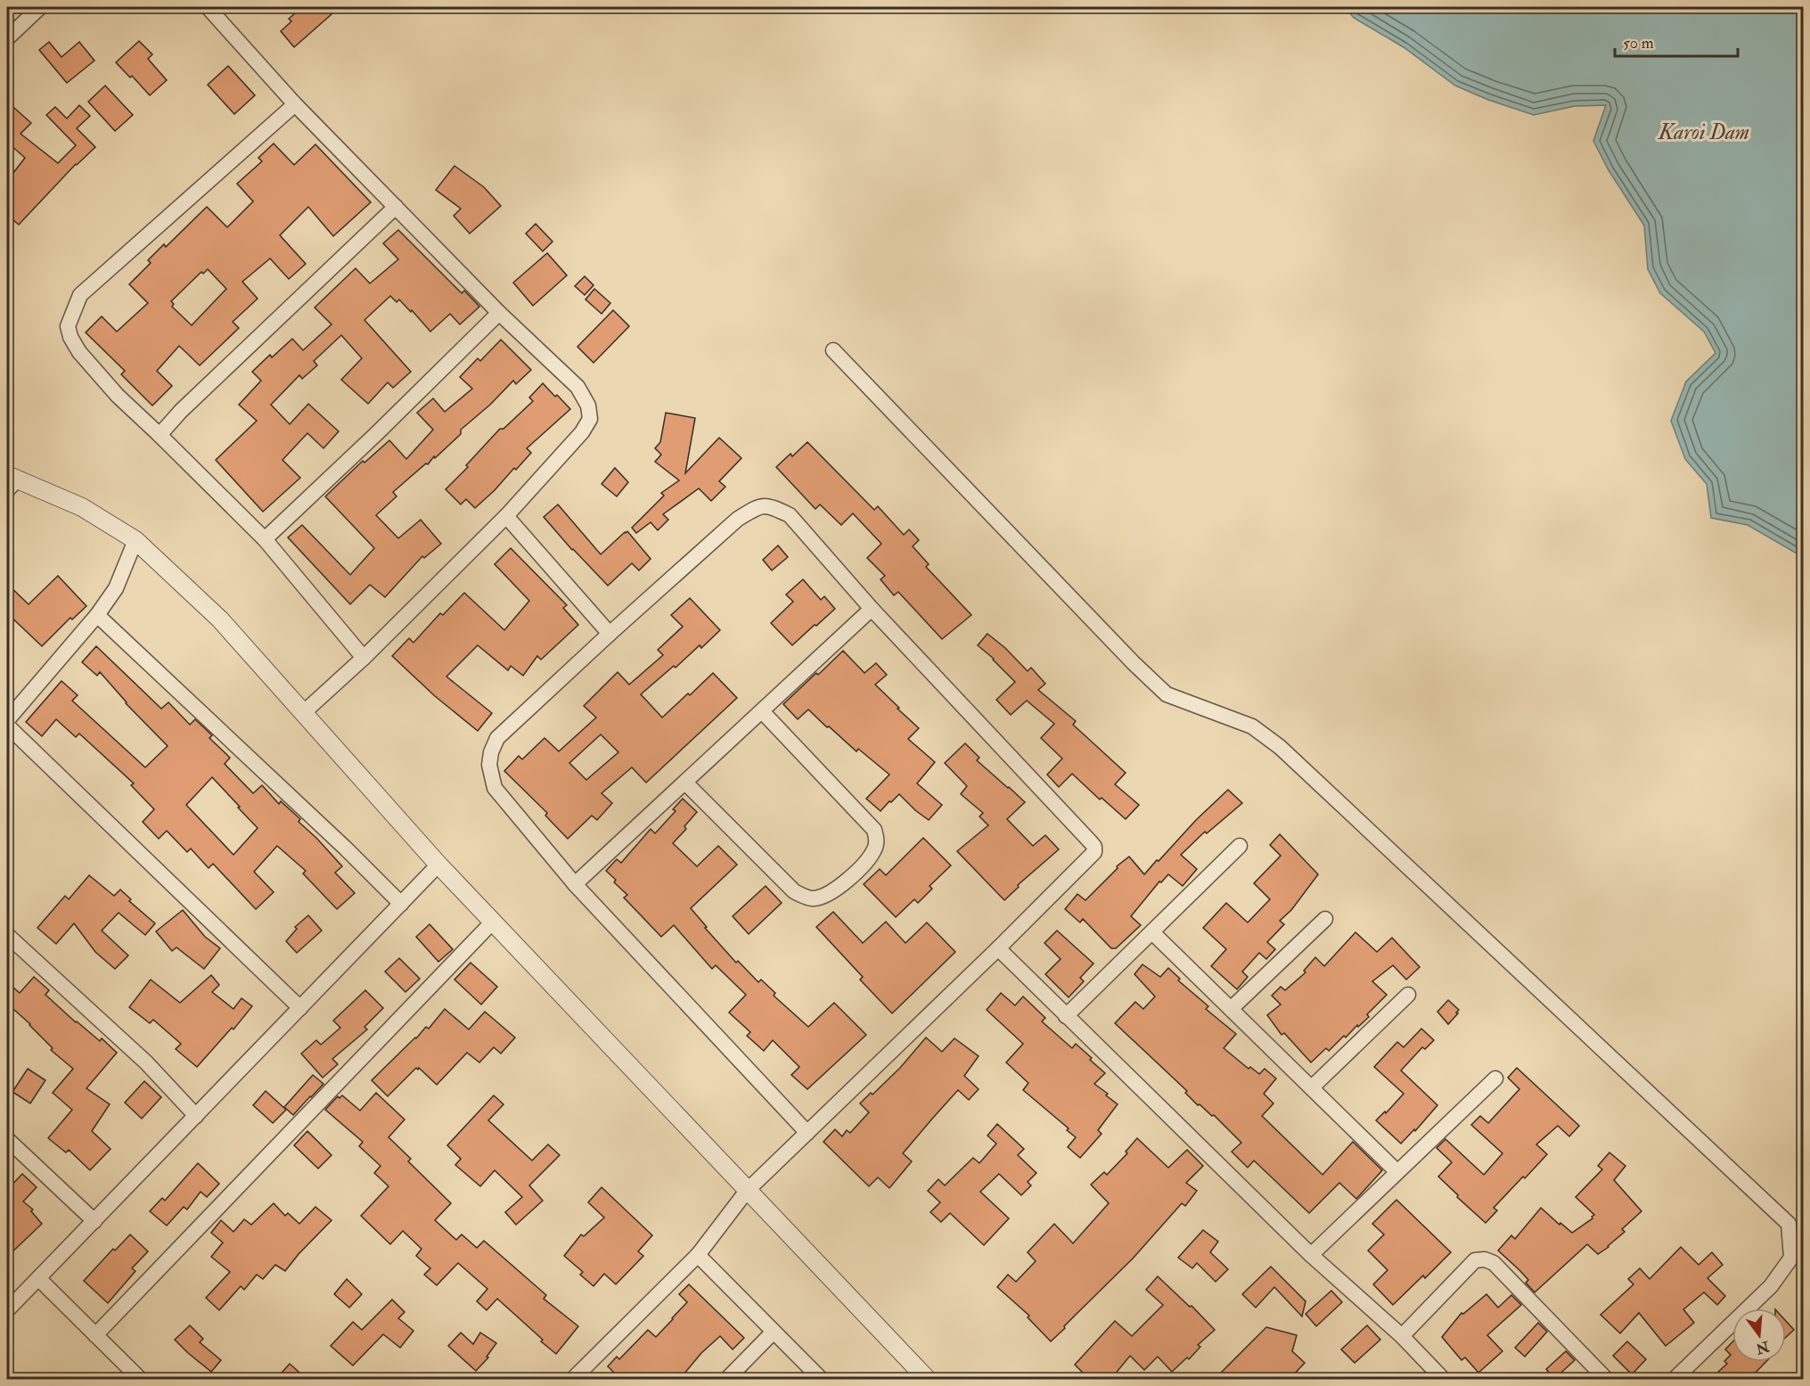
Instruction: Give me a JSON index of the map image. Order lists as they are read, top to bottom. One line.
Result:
{"water":["Karoi Dam"],"scale_bar":"50 m","north":"bottom"}
